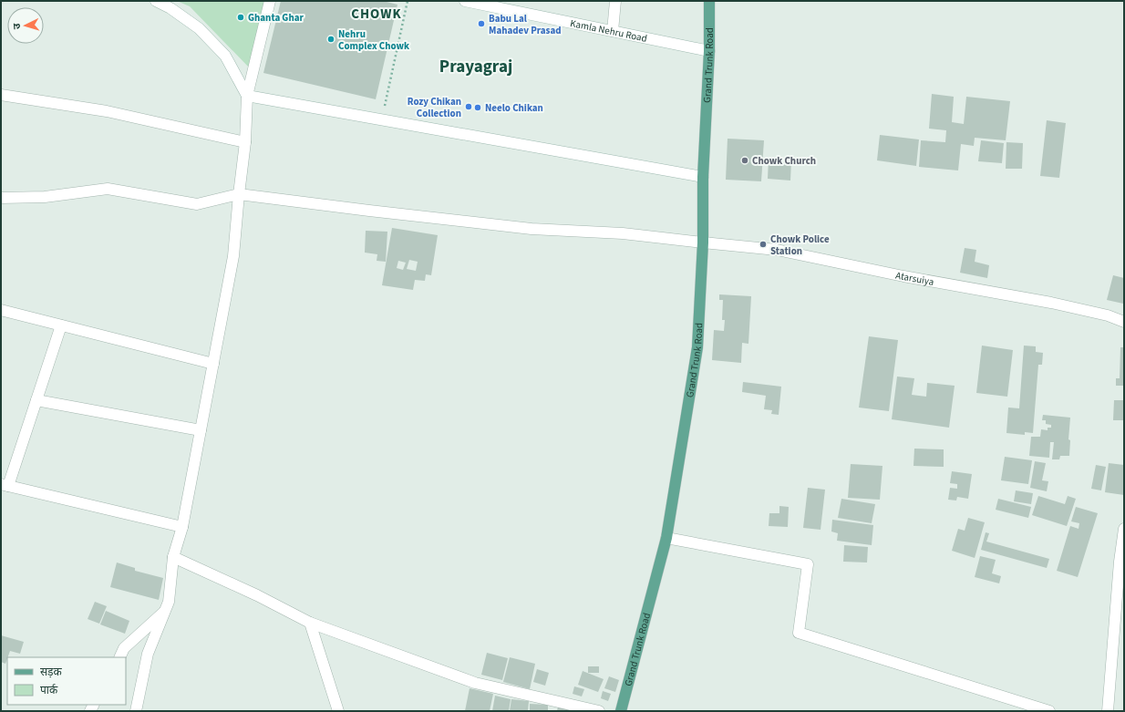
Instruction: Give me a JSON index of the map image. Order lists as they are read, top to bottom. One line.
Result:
{"streets":{"main road":["Grand Trunk Road"],"street":["Kamla Nehru Road","Atarsuiya"]},"crossings":[["Kamla Nehru Road","Grand Trunk Road"],["Grand Trunk Road","Atarsuiya"]],"districts":["CHOWK","Prayagraj"],"places":["Ghanta Ghar","Babu Lal Mahadev Prasad","Nehru Complex Chowk","Rozy Chikan Collection","Neelo Chikan","Chowk Church","Chowk Police Station"],"legend":["सड़क","पार्क"],"north":"left"}
